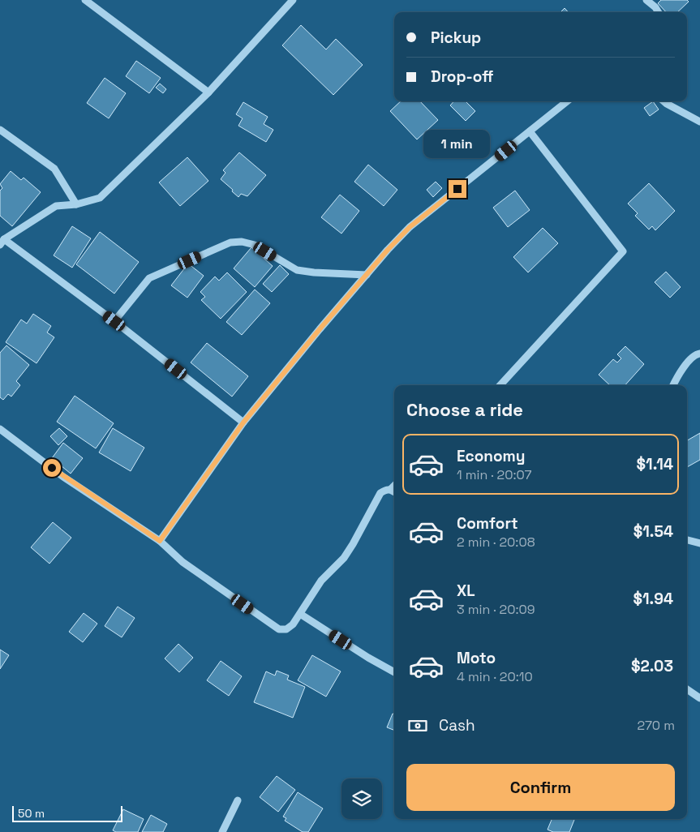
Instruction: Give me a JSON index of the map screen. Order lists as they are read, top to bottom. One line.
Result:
{"scale_bar":"50 m","page":{"banner":["Pickup","Drop-off"],"bubble":"1 min","heading":"Choose a ride","list":[{"name":"Economy","note":"1 min · 20:07","value":"$1.14"},{"name":"Comfort","note":"2 min · 20:08","value":"$1.54"},{"name":"XL","note":"3 min · 20:09","value":"$1.94"},{"name":"Moto","note":"4 min · 20:10","value":"$2.03"}],"pay":["Cash","270 m"],"buttons":"Confirm","scale":"50 m"}}
